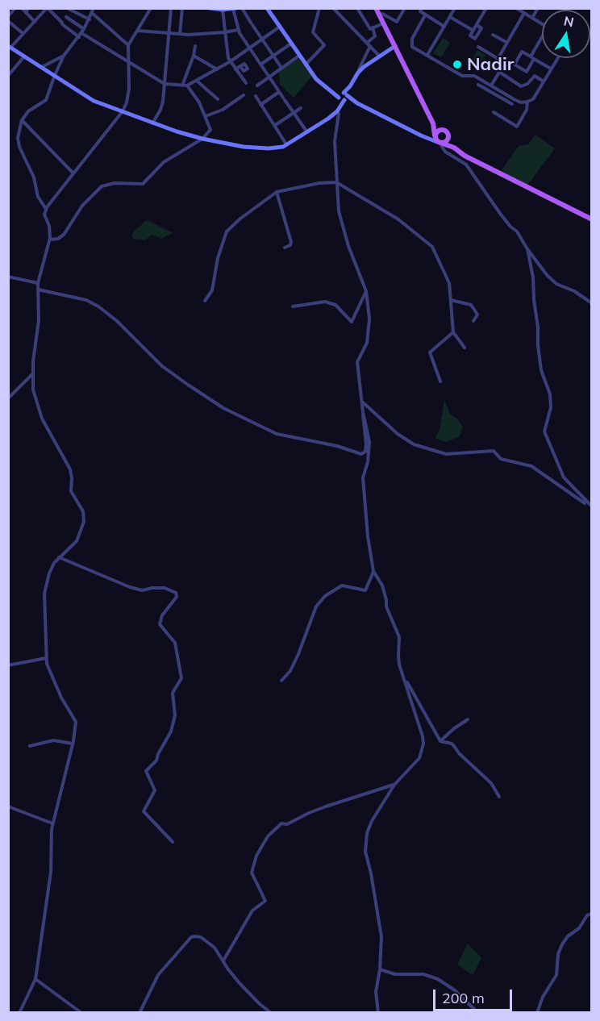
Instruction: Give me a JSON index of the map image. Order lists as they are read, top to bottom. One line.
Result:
{"places":["Nadir"],"scale_bar":"200 m","north":"top"}
